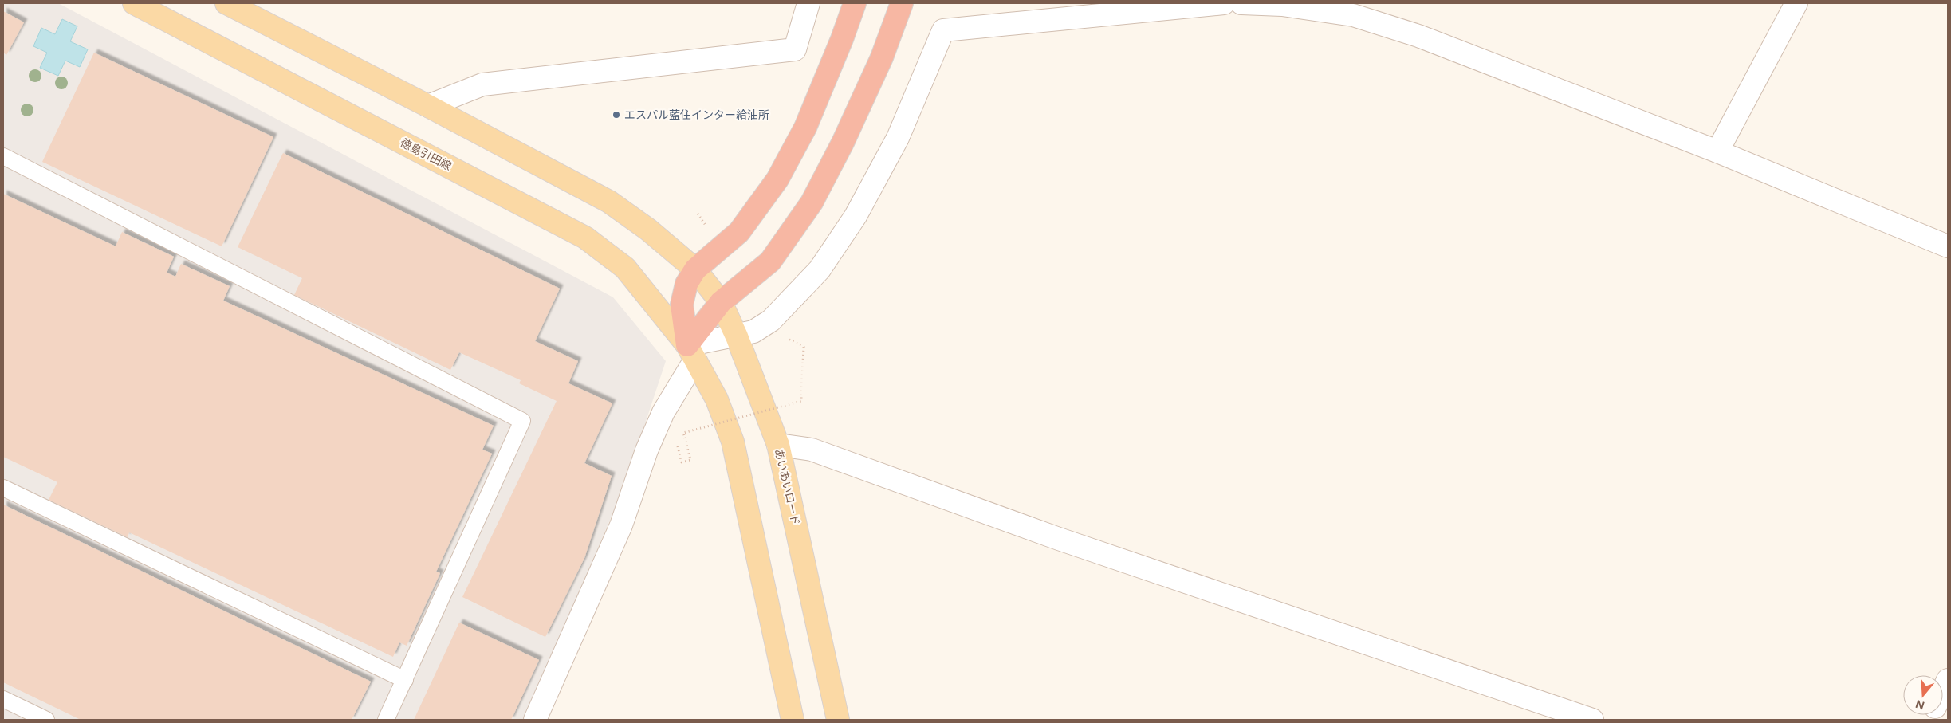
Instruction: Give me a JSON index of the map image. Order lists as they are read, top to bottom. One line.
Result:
{"streets":{"main road":["徳島引田線","あいあいロード"]},"places":["エスパル藍住インター給油所"],"north":"bottom"}
